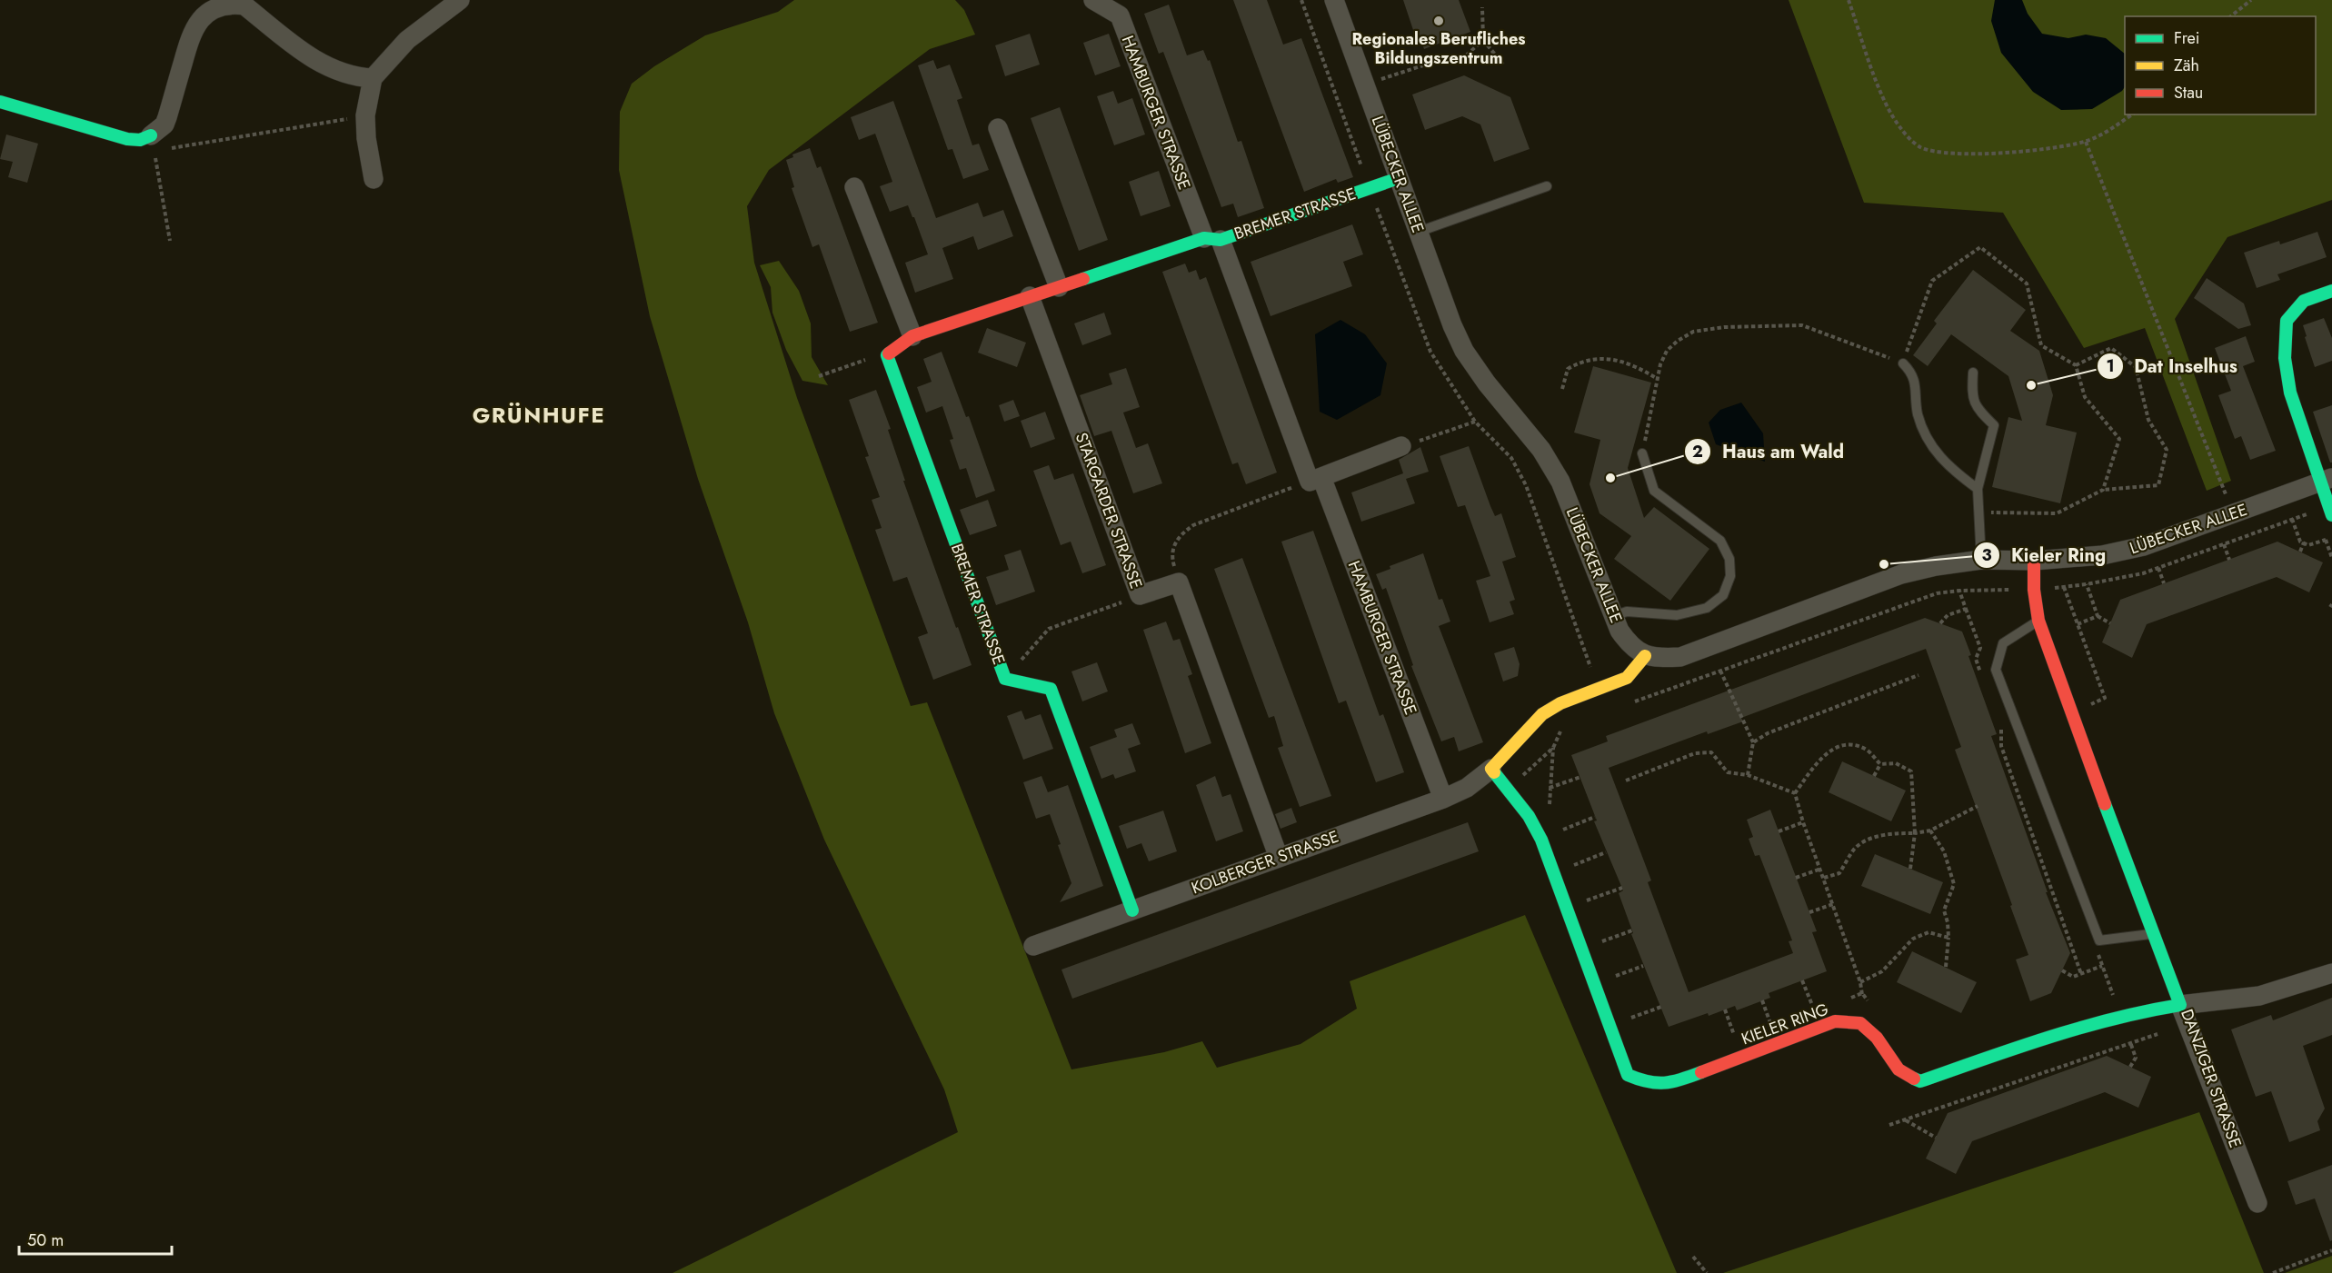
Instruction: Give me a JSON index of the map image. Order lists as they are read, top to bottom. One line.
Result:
{"streets":{"street":["HAMBURGER STRASSE","LÜBECKER ALLEE","BREMER STRASSE","STARGARDER STRASSE","KOLBERGER STRASSE","KIELER RING","DANZIGER STRASSE"]},"crossings":[["HAMBURGER STRASSE","BREMER STRASSE"],["HAMBURGER STRASSE","KOLBERGER STRASSE"],["LÜBECKER ALLEE","BREMER STRASSE"],["BREMER STRASSE","STARGARDER STRASSE"],["BREMER STRASSE","KOLBERGER STRASSE"],["KOLBERGER STRASSE","KIELER RING"]],"districts":["GRÜNHUFE"],"places":["Regionales Berufliches Bildungszentrum","Dat Inselhus","Haus am Wald","Kieler Ring"],"legend":["Frei","Zäh","Stau"],"scale_bar":"50 m"}
